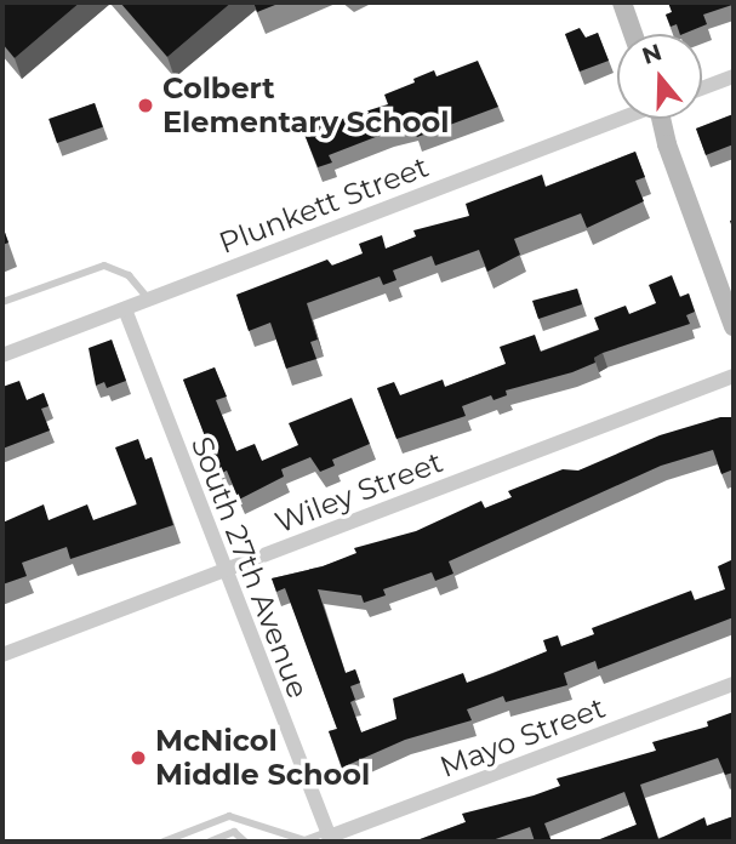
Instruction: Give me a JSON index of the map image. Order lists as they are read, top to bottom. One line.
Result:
{"streets":{"street":["Plunkett Street","Wiley Street","South 27th Avenue","Mayo Street"]},"crossings":[["Plunkett Street","South 27th Avenue"],["Wiley Street","South 27th Avenue"],["South 27th Avenue","Mayo Street"]],"places":["Colbert Elementary School","McNicol Middle School"],"north":"top"}
